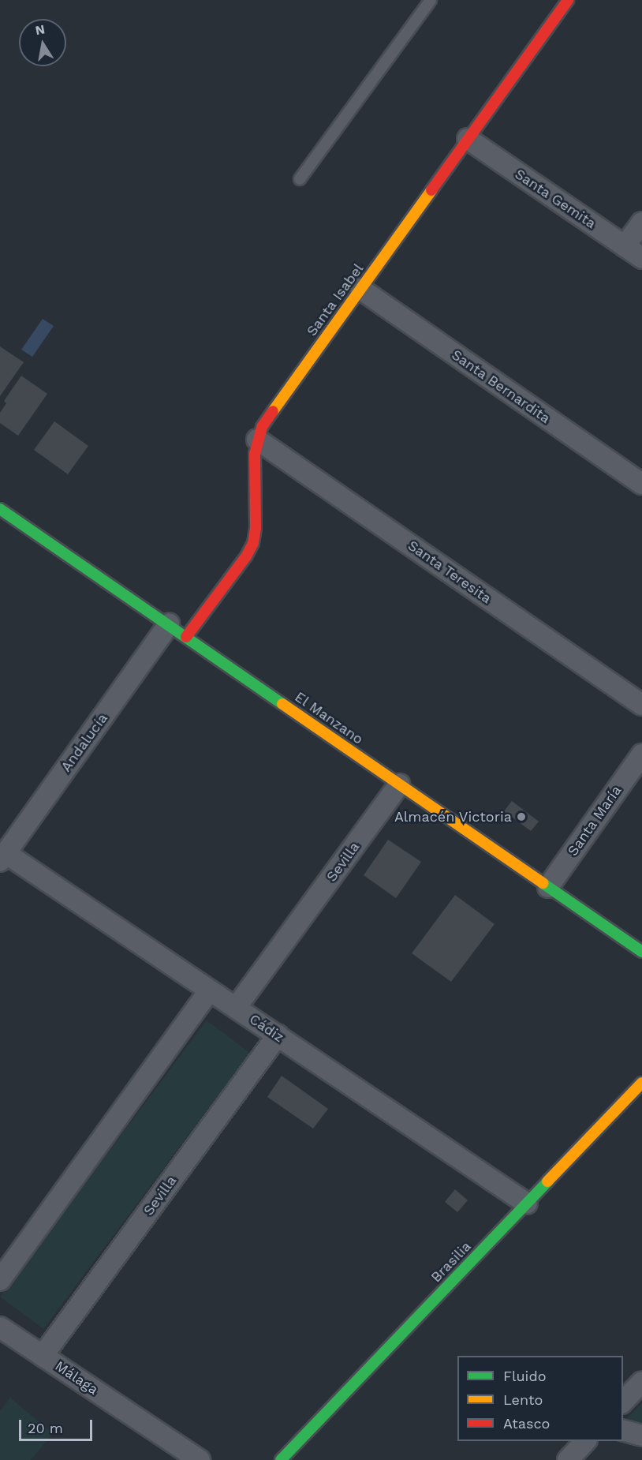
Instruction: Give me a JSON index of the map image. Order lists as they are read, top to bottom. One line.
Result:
{"streets":{"street":["Santa Gemita","Santa Isabel","Santa Bernardita","Santa Teresita","El Manzano","Andalucía","Santa María","Sevilla","Cádiz","Brasilia","Málaga"]},"crossings":[["Santa Gemita","Santa Isabel"],["Santa Isabel","Santa Bernardita"],["Santa Isabel","Santa Teresita"],["Santa Isabel","El Manzano"],["El Manzano","Andalucía"],["El Manzano","Santa María"],["El Manzano","Sevilla"],["Andalucía","Cádiz"],["Sevilla","Cádiz"],["Sevilla","Málaga"],["Cádiz","Brasilia"]],"places":["Almacén Victoria"],"legend":["Fluido","Lento","Atasco"],"scale_bar":"20 m","north":"top"}
